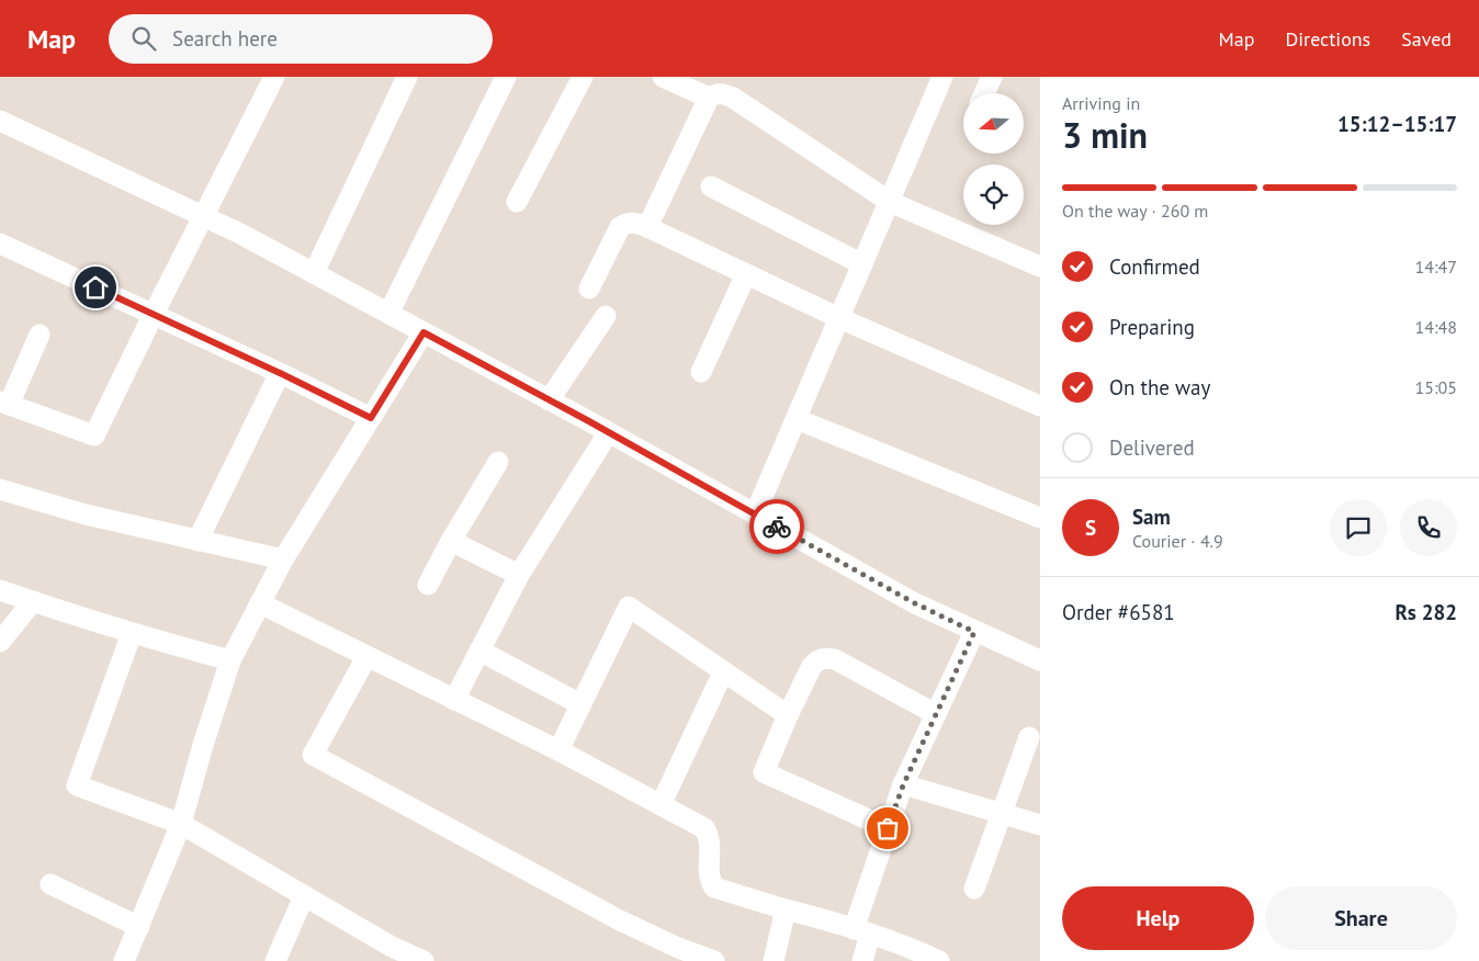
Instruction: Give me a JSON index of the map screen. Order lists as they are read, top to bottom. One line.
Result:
{"north":"left","page":{"header":"Map","search":"Search here","nav":["Map","Directions","Saved"],"heading":["3 min","Arriving in","15:12–15:17"],"panel":["Sam","Courier · 4.9","Order #6581","Rs 282"],"bar":"On the way · 260 m","list":[["Confirmed","14:47"],["Preparing","14:48"],["On the way","15:05"],"Delivered"],"round":"S","buttons":["Help","Share"]}}
